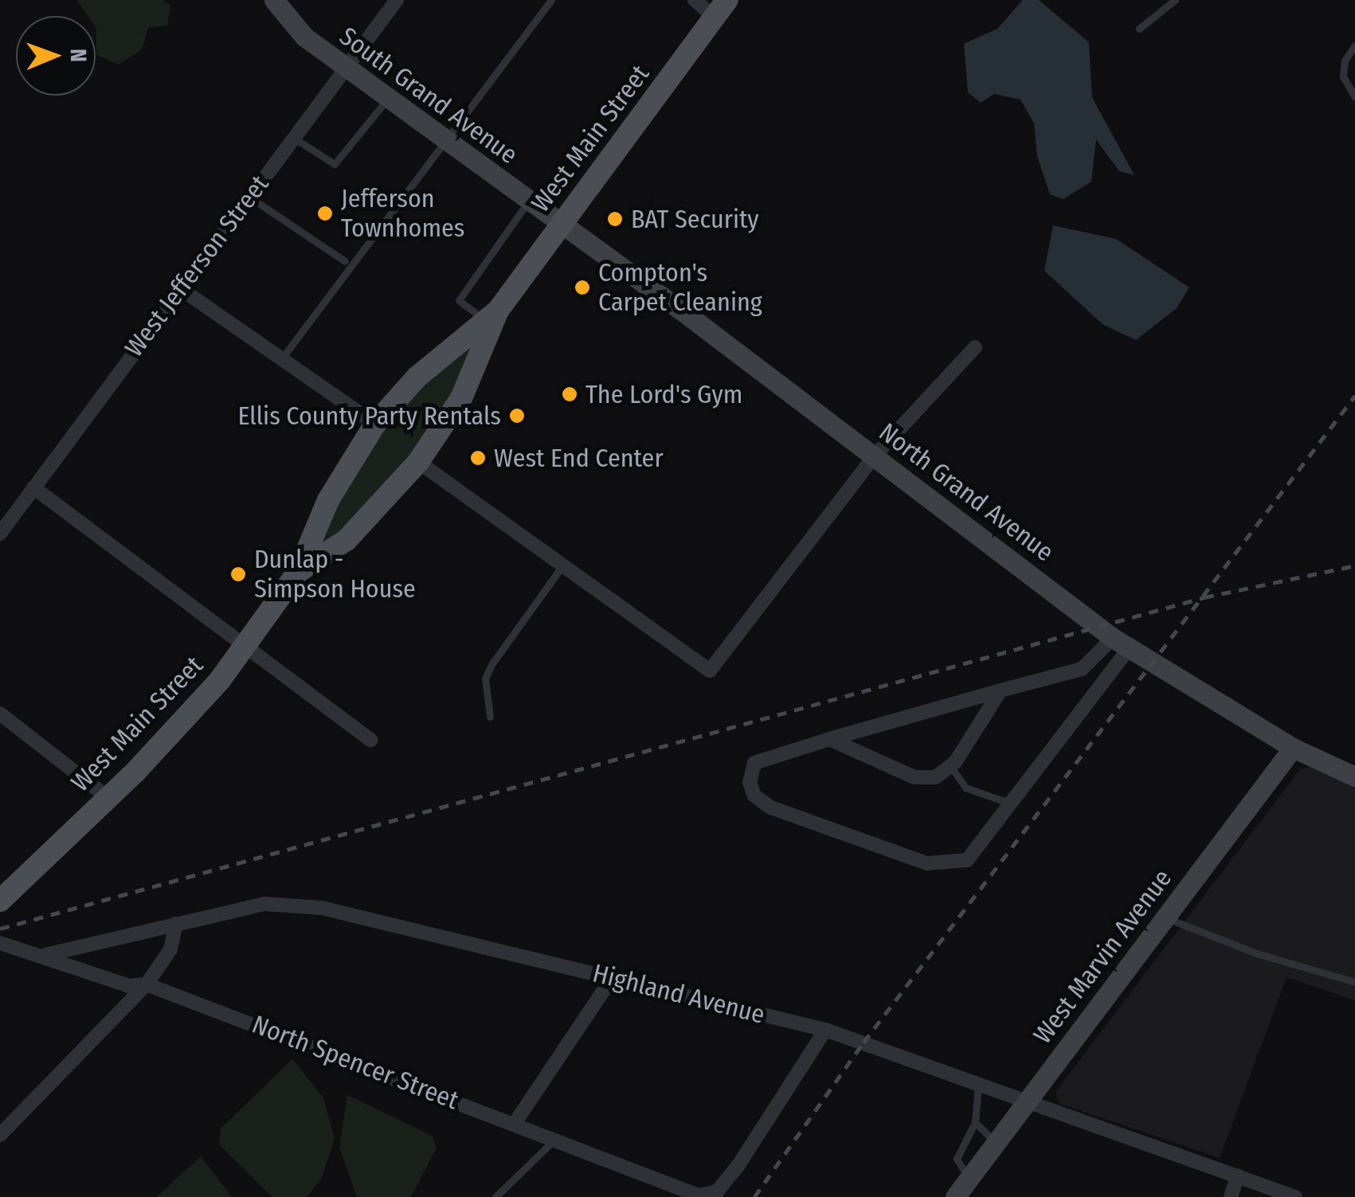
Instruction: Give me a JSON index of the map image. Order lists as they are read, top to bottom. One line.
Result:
{"streets":{"main road":["South Grand Avenue","West Main Street","North Grand Avenue","West Marvin Avenue"],"street":["West Jefferson Street","Highland Avenue","North Spencer Street"]},"crossings":[["South Grand Avenue","West Main Street"],["South Grand Avenue","West Jefferson Street"],["South Grand Avenue","North Grand Avenue"],["West Main Street","North Grand Avenue"],["North Grand Avenue","West Marvin Avenue"],["West Marvin Avenue","Highland Avenue"],["Highland Avenue","North Spencer Street"]],"places":["Jefferson Townhomes","BAT Security","Compton's Carpet Cleaning","The Lord's Gym","Ellis County Party Rentals","West End Center","Dunlap - Simpson House"],"north":"right"}
